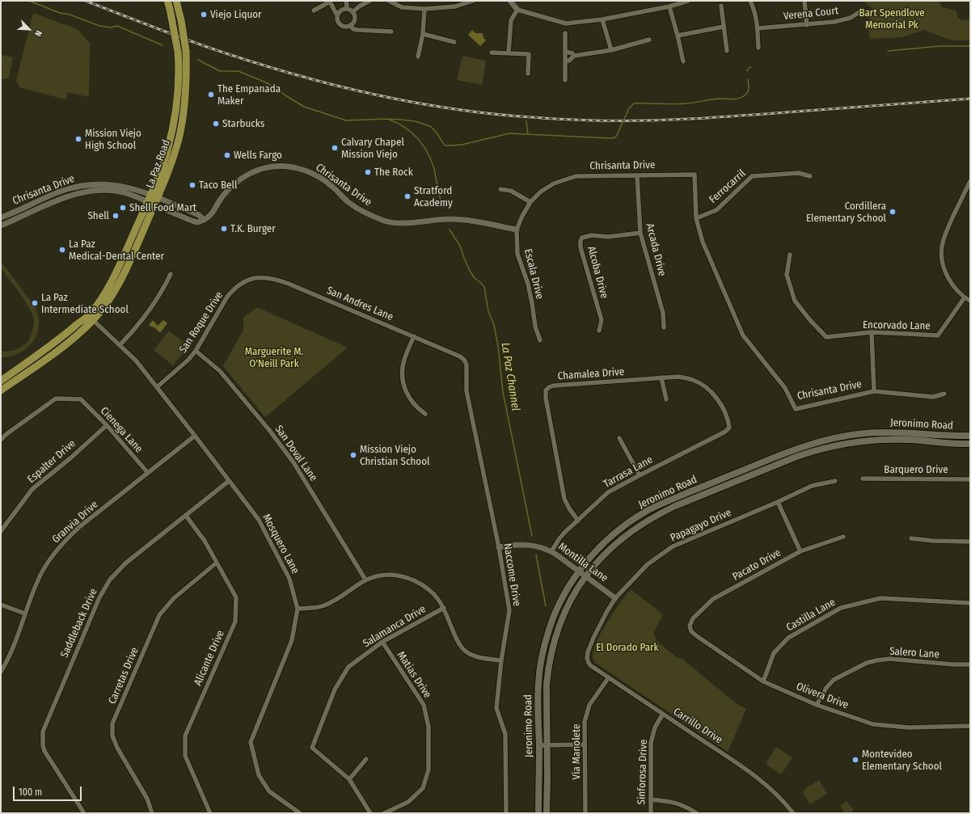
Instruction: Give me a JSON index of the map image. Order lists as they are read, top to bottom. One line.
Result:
{"streets":{"main road":["La Paz Road","Jeronimo Road"],"street":["Verena Court","Chrisanta Drive","Ferrocarril","Arcada Drive","Alcoba Drive","Escala Drive","San Andres Lane","San Roque Drive","Encorvado Lane","Chamalea Drive","Cienega Lane","San Doval Lane","Espalter Drive","Barquero Drive","Tarrasa Lane","Granvia Drive","Papagayo Drive","Mosquero Lane","Montilla Lane","Pacato Drive","Naccome Drive","Castilla Lane","Saddleback Drive","Salamanca Drive","Salero Lane","Alicante Drive","Matias Drive","Carretas Drive","Olivera Drive","Carrillo Drive","Via Manolete","Sinforosa Drive"]},"crossings":[["La Paz Road","Chrisanta Drive"],["La Paz Road","Mosquero Lane"],["Chrisanta Drive","Ferrocarril"],["Chrisanta Drive","Arcada Drive"],["Chrisanta Drive","Escala Drive"],["Arcada Drive","Alcoba Drive"],["San Andres Lane","San Roque Drive"],["San Andres Lane","Naccome Drive"],["San Roque Drive","San Doval Lane"],["San Roque Drive","Mosquero Lane"],["Chamalea Drive","Tarrasa Lane"],["Jeronimo Road","Montilla Lane"],["Cienega Lane","Espalter Drive"],["Cienega Lane","Granvia Drive"],["Tarrasa Lane","Montilla Lane"],["Granvia Drive","Mosquero Lane"],["Papagayo Drive","Montilla Lane"],["Papagayo Drive","Carrillo Drive"],["Mosquero Lane","Saddleback Drive"],["Montilla Lane","Naccome Drive"],["Pacato Drive","Olivera Drive"],["Castilla Lane","Olivera Drive"],["Saddleback Drive","Alicante Drive"],["Salamanca Drive","Matias Drive"],["Salero Lane","Olivera Drive"],["Alicante Drive","Carretas Drive"],["Carrillo Drive","Via Manolete"],["Carrillo Drive","Sinforosa Drive"]],"water":["La Paz Channel"],"parks":["Bart Spendlove Memorial Pk","Marguerite M. O'Neill Park","El Dorado Park"],"places":["Viejo Liquor","The Empanada Maker","Starbucks","Mission Viejo High School","Calvary Chapel Mission Viejo","Wells Fargo","The Rock","Taco Bell","Stratford Academy","Shell Food Mart","Cordillera Elementary School","Shell","T.K. Burger","La Paz Medical-Dental Center","La Paz Intermediate School","Mission Viejo Christian School","Montevideo Elementary School"],"scale_bar":"100 m","north":"bottom right"}
